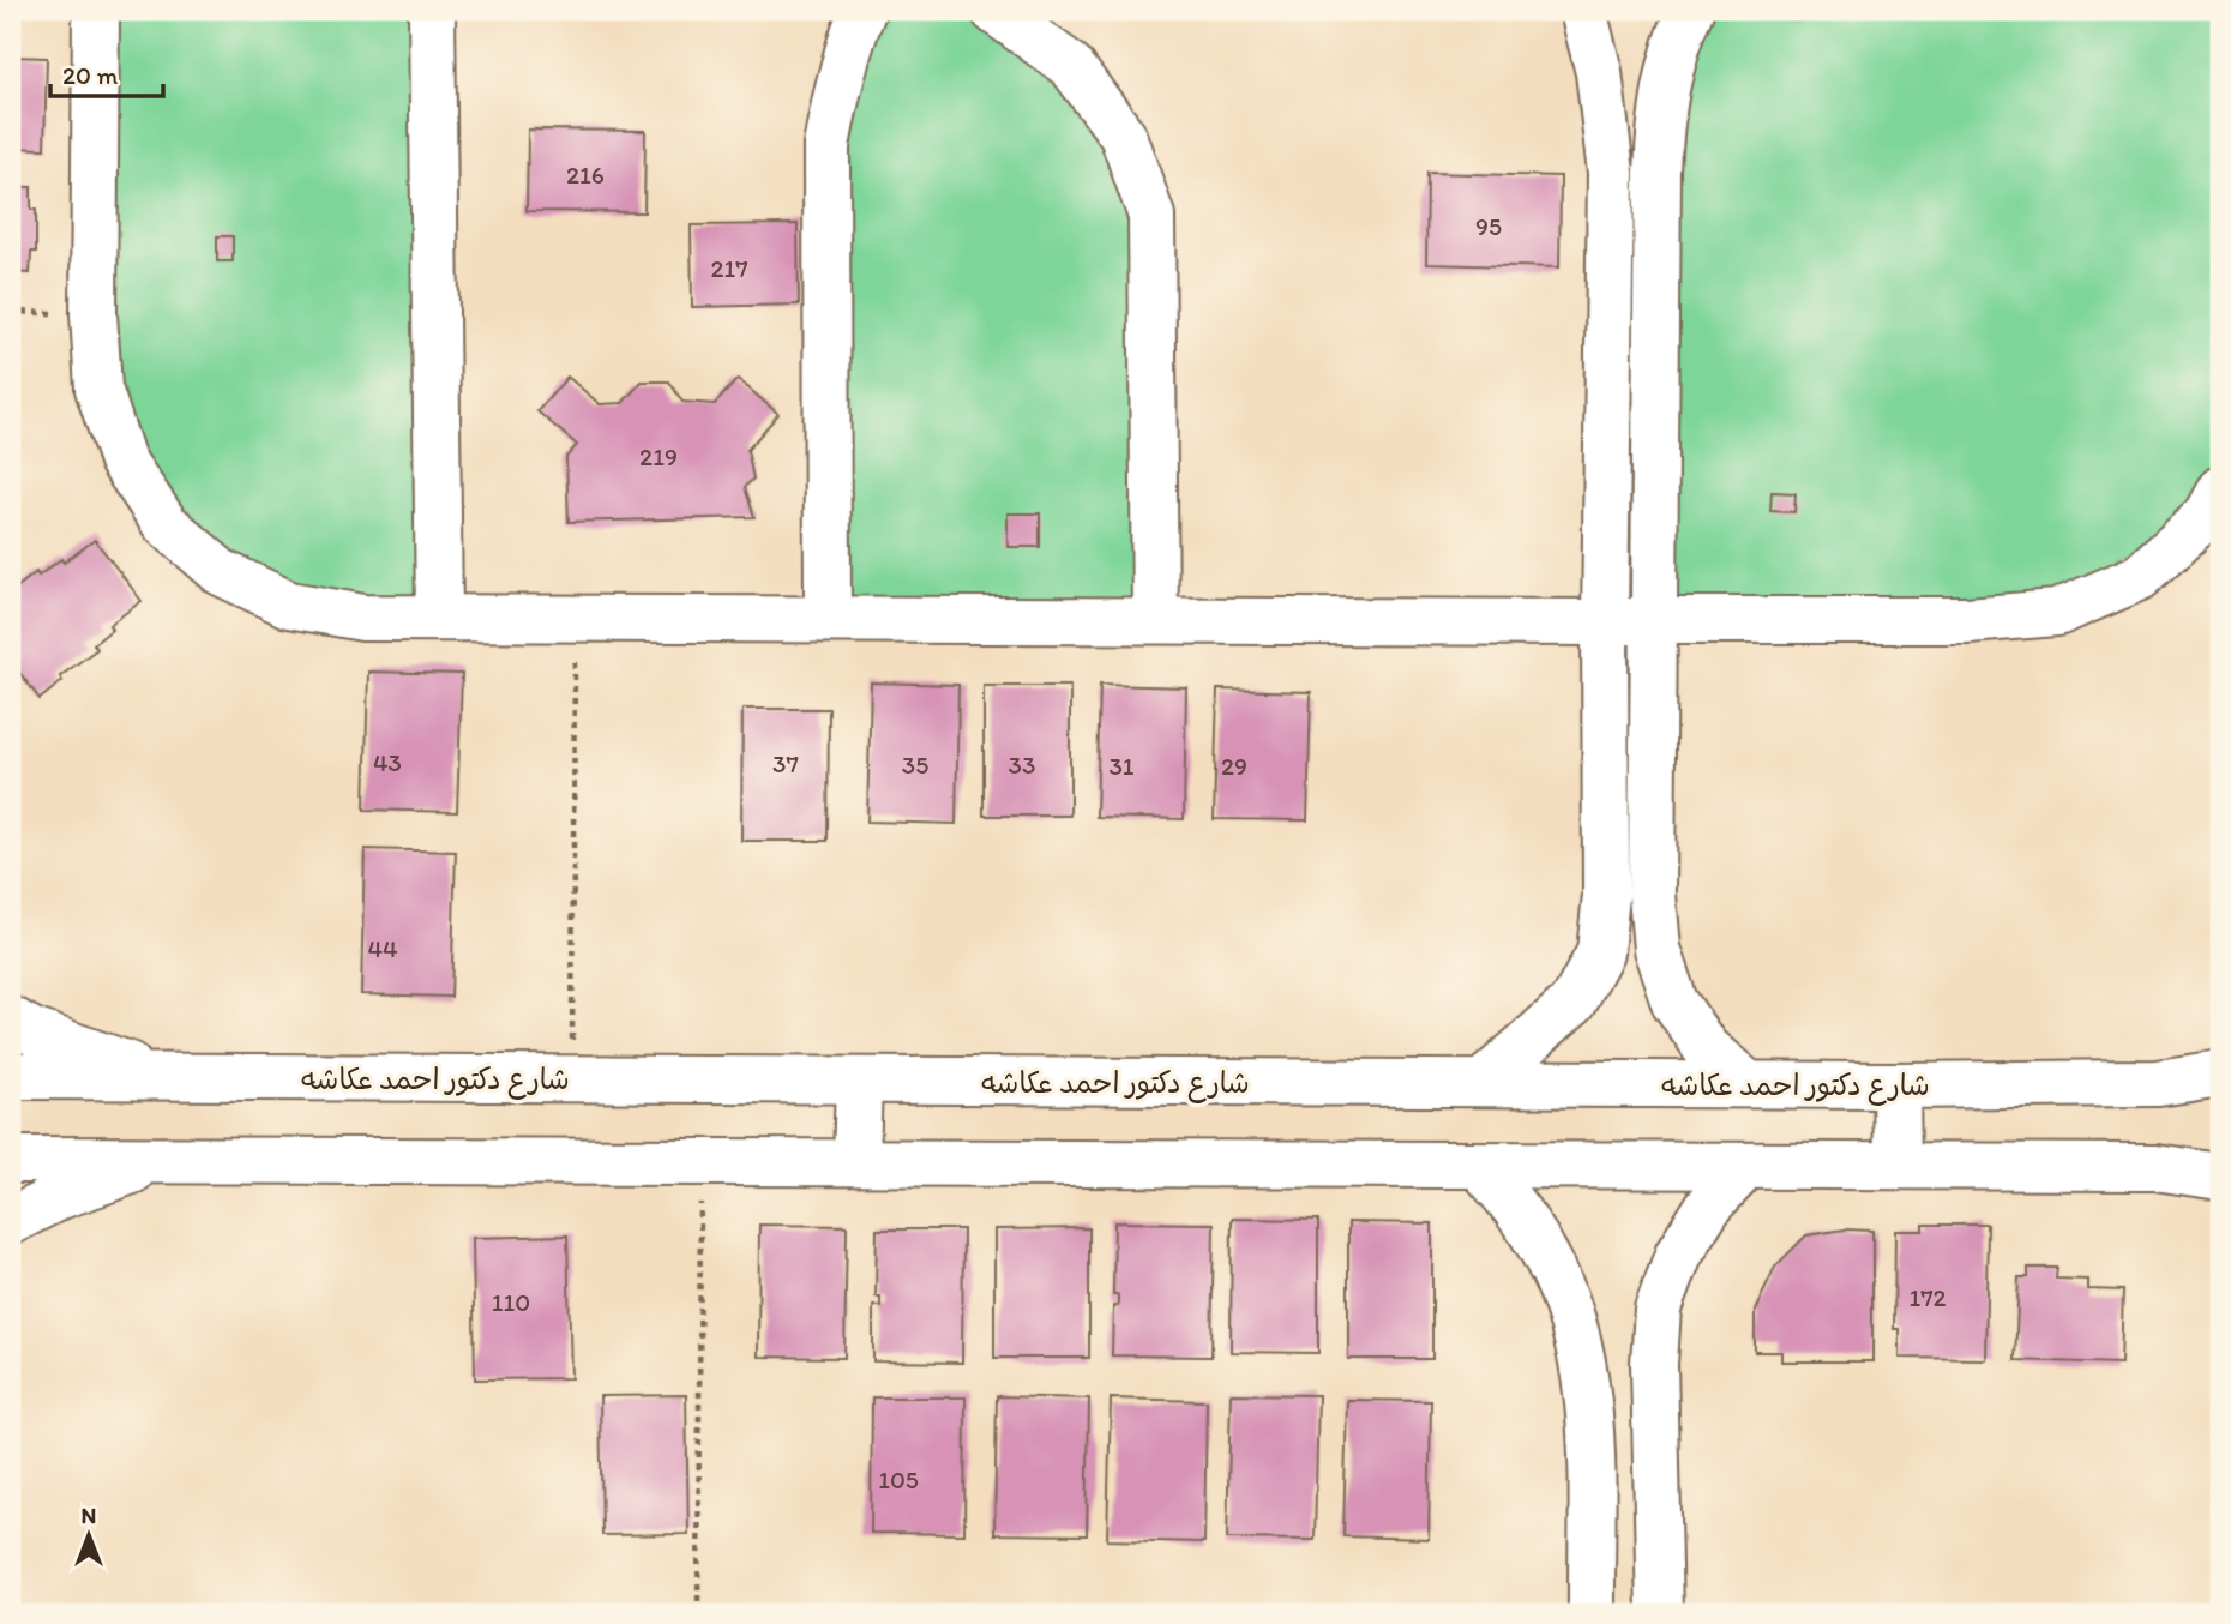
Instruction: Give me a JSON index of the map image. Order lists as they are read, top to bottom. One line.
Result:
{"streets":{"street":["شارع دكتور احمد عكاشه"]},"house_numbers":["216","95","217","219","43","37","35","33","31","29","44","172","110","105"],"scale_bar":"20 m","north":"top"}
